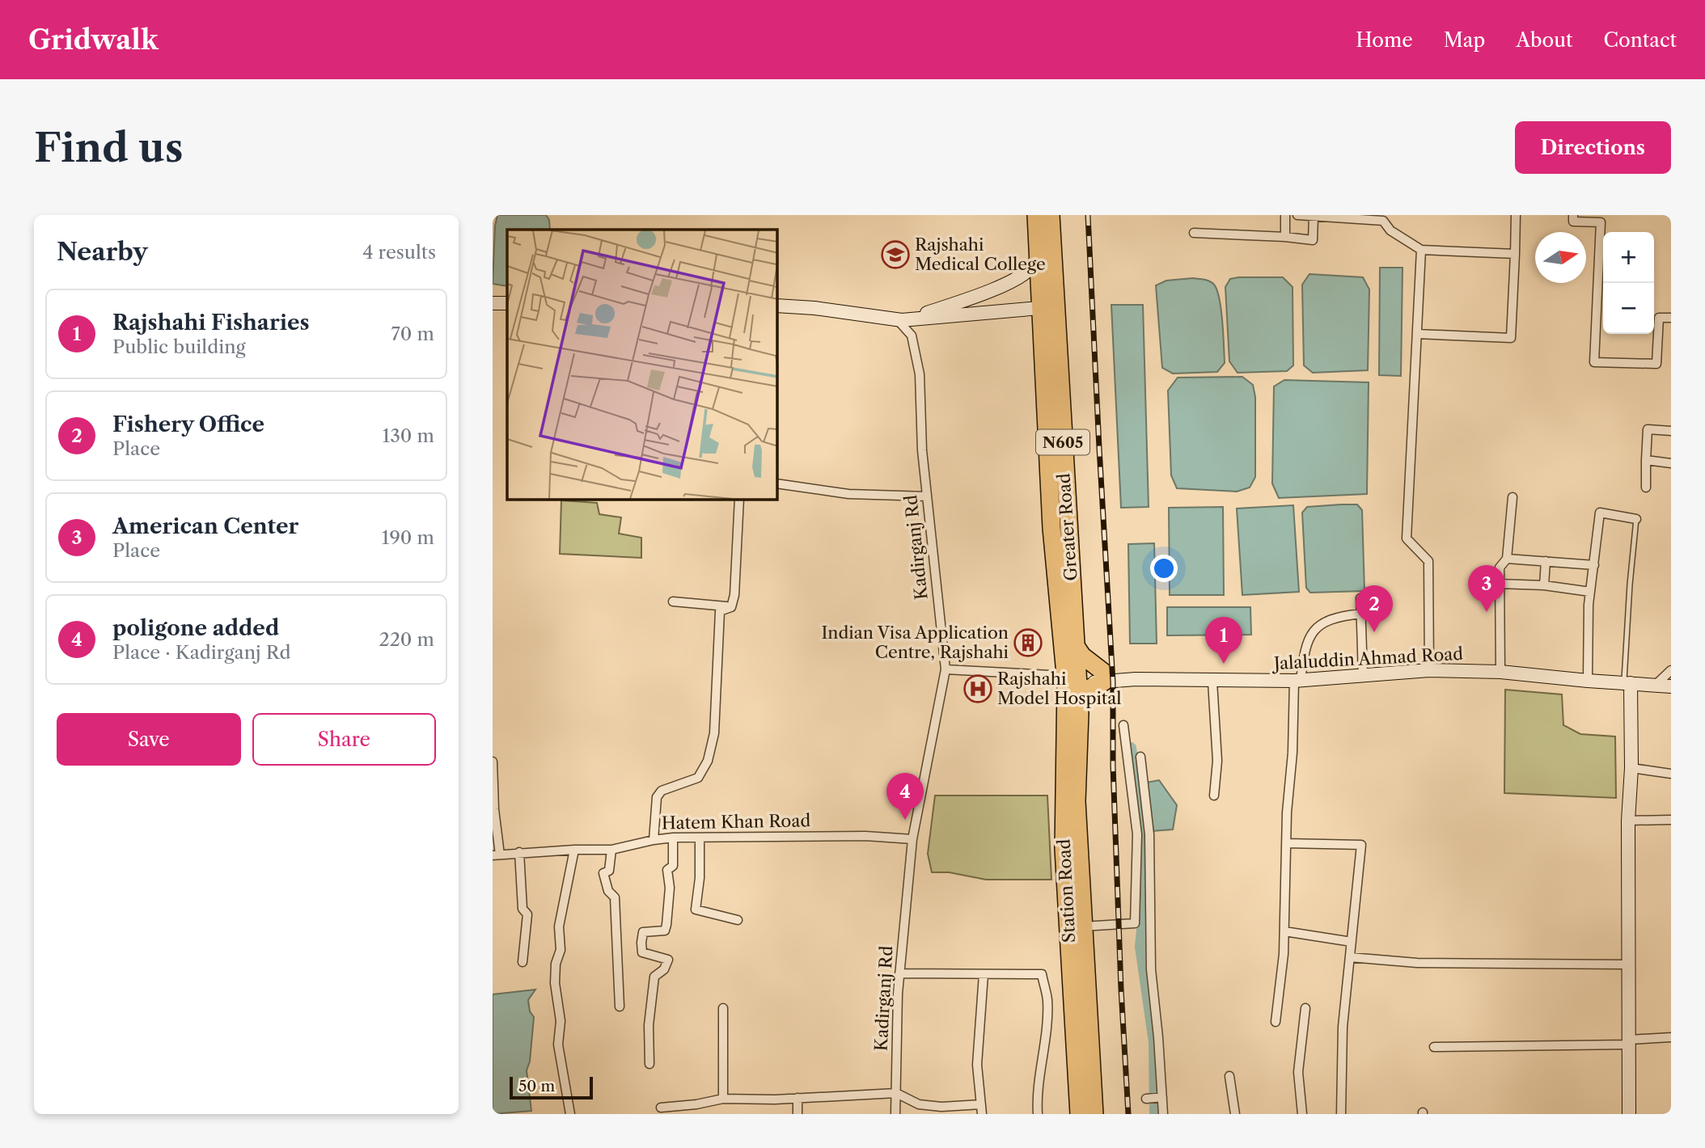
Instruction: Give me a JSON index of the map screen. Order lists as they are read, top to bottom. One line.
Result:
{"streets":{"highway":["N605","Greater Road","Station Road"],"street":["Kadirganj Rd","Jalaluddin Ahmad Road","Hatem Khan Road"]},"crossings":[["Greater Road","Jalaluddin Ahmad Road"],["Greater Road","Station Road"],["Kadirganj Rd","Hatem Khan Road"],["Jalaluddin Ahmad Road","Station Road"]],"places":{"school or university":["Rajshahi Medical College"],"building":["Indian Visa Application Centre, Rajshahi"],"hospital":["Rajshahi Model Hospital"]},"scale_bar":"50 m","north":"right","page":{"header":"Gridwalk","nav":["Home","Map","About","Contact"],"buttons":["Directions",["Save","Share"]],"title":"Find us","heading":["Nearby","4 results"],"map_buttons":["+","−"],"list":[{"mark":"1","name":"Rajshahi Fisharies","note":"Public building","value":"70 m"},{"mark":"2","name":"Fishery Office","note":"Place","value":"130 m"},{"mark":"3","name":"American Center","note":"Place","value":"190 m"},{"mark":"4","name":"poligone added","note":"Place · Kadirganj Rd","value":"220 m"}],"pins":["3","2","1","4"],"scale":"50 m"}}
